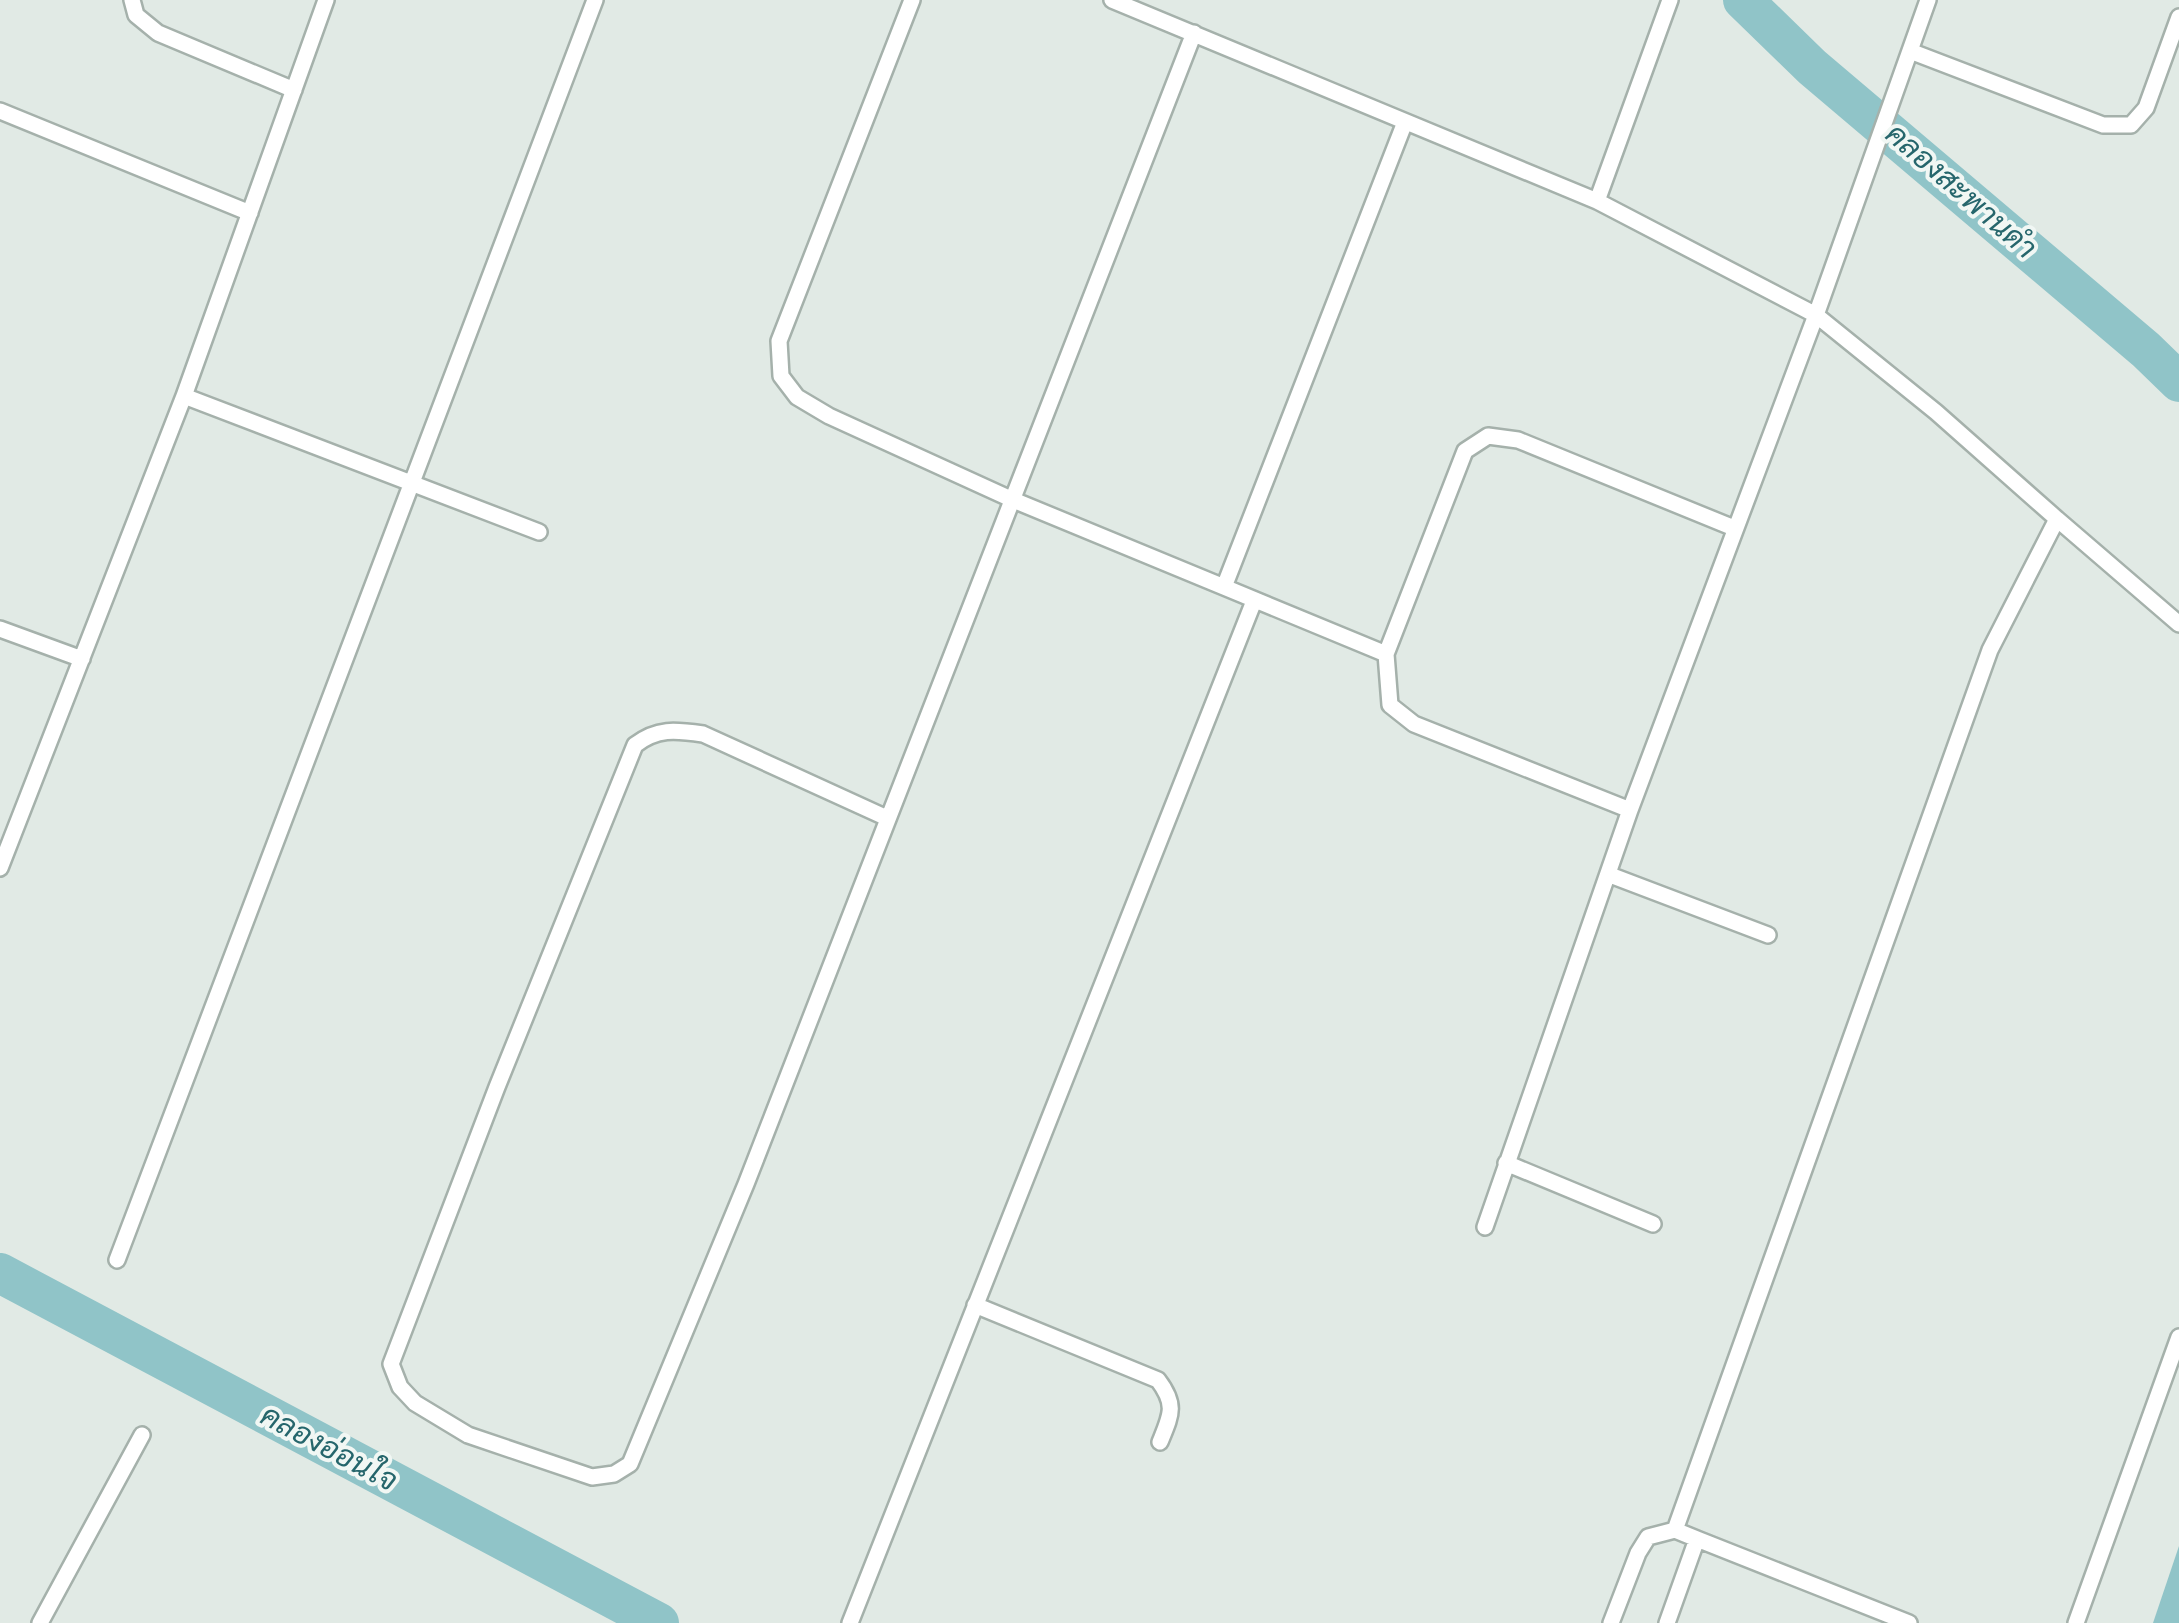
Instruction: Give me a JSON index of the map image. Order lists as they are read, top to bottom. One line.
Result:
{"water":["คลองสะพานดำ","คลองอ่อนใจ"]}
